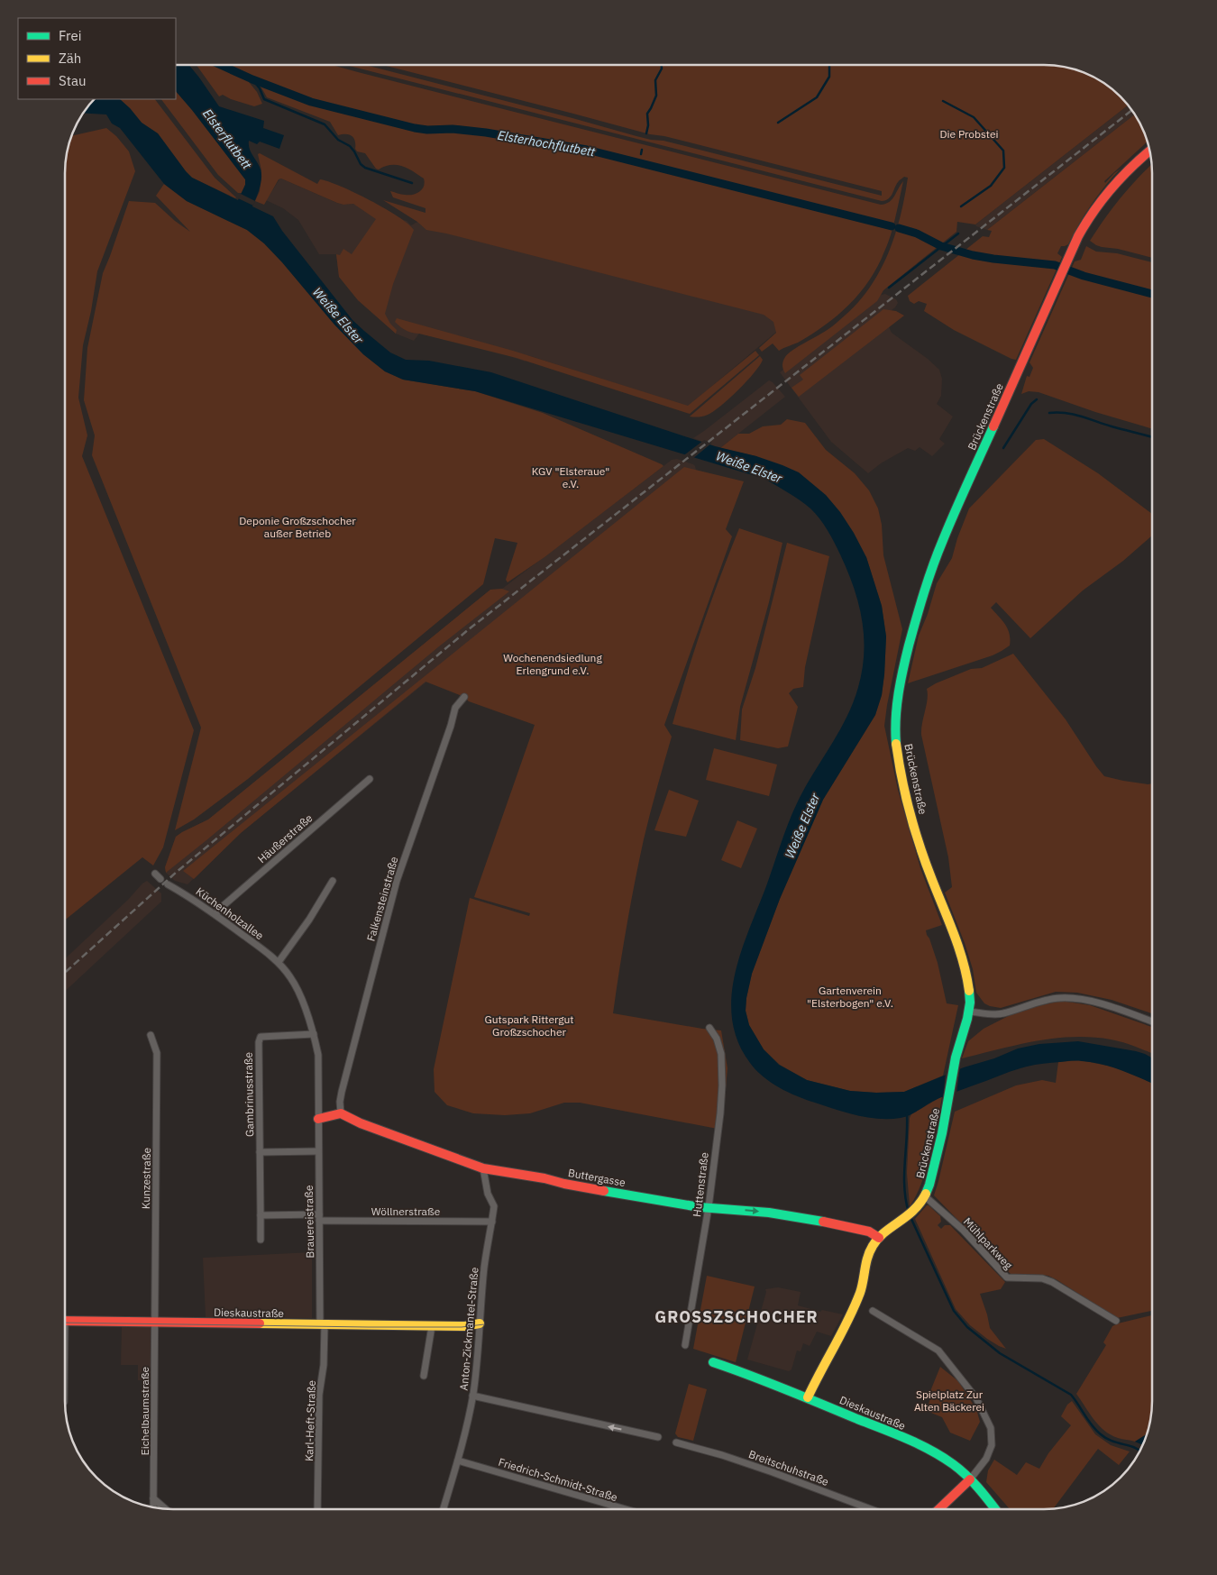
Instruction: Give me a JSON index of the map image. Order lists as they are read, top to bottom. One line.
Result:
{"streets":{"main road":["Brückenstraße","Buttergasse","Dieskaustraße"],"street":["Häußerstraße","Falkensteinstraße","Küchenholzallee","Gambrinusstraße","Kunzestraße","Huttenstraße","Wöllnerstraße","Brauereistraße","Mühlparkweg","Anton-Zickmantel-Straße","Eichelbaumstraße","Karl-Heft-Straße","Breitschuhstraße","Friedrich-Schmidt-Straße"]},"crossings":[["Brückenstraße","Buttergasse"],["Brückenstraße","Mühlparkweg"],["Brückenstraße","Dieskaustraße"],["Häußerstraße","Küchenholzallee"],["Falkensteinstraße","Buttergasse"],["Küchenholzallee","Gambrinusstraße"],["Küchenholzallee","Brauereistraße"],["Gambrinusstraße","Brauereistraße"],["Buttergasse","Huttenstraße"],["Buttergasse","Anton-Zickmantel-Straße"],["Kunzestraße","Dieskaustraße"],["Kunzestraße","Eichelbaumstraße"],["Wöllnerstraße","Brauereistraße"],["Wöllnerstraße","Anton-Zickmantel-Straße"],["Brauereistraße","Dieskaustraße"],["Brauereistraße","Karl-Heft-Straße"],["Dieskaustraße","Anton-Zickmantel-Straße"],["Dieskaustraße","Eichelbaumstraße"],["Dieskaustraße","Karl-Heft-Straße"],["Anton-Zickmantel-Straße","Friedrich-Schmidt-Straße"]],"districts":["GROSSZSCHOCHER"],"water":["Elsterflutbett","Elsterhochflutbett","Weiße Elster"],"parks":["Die Probstei","KGV \"Elsteraue\" e.V.","Deponie Großzschocher außer Betrieb","Wochenendsiedlung Erlengrund e.V.","Gartenverein \"Elsterbogen\" e.V.","Gutspark Rittergut Großzschocher","Spielplatz Zur Alten Bäckerei"],"legend":["Frei","Zäh","Stau"]}
